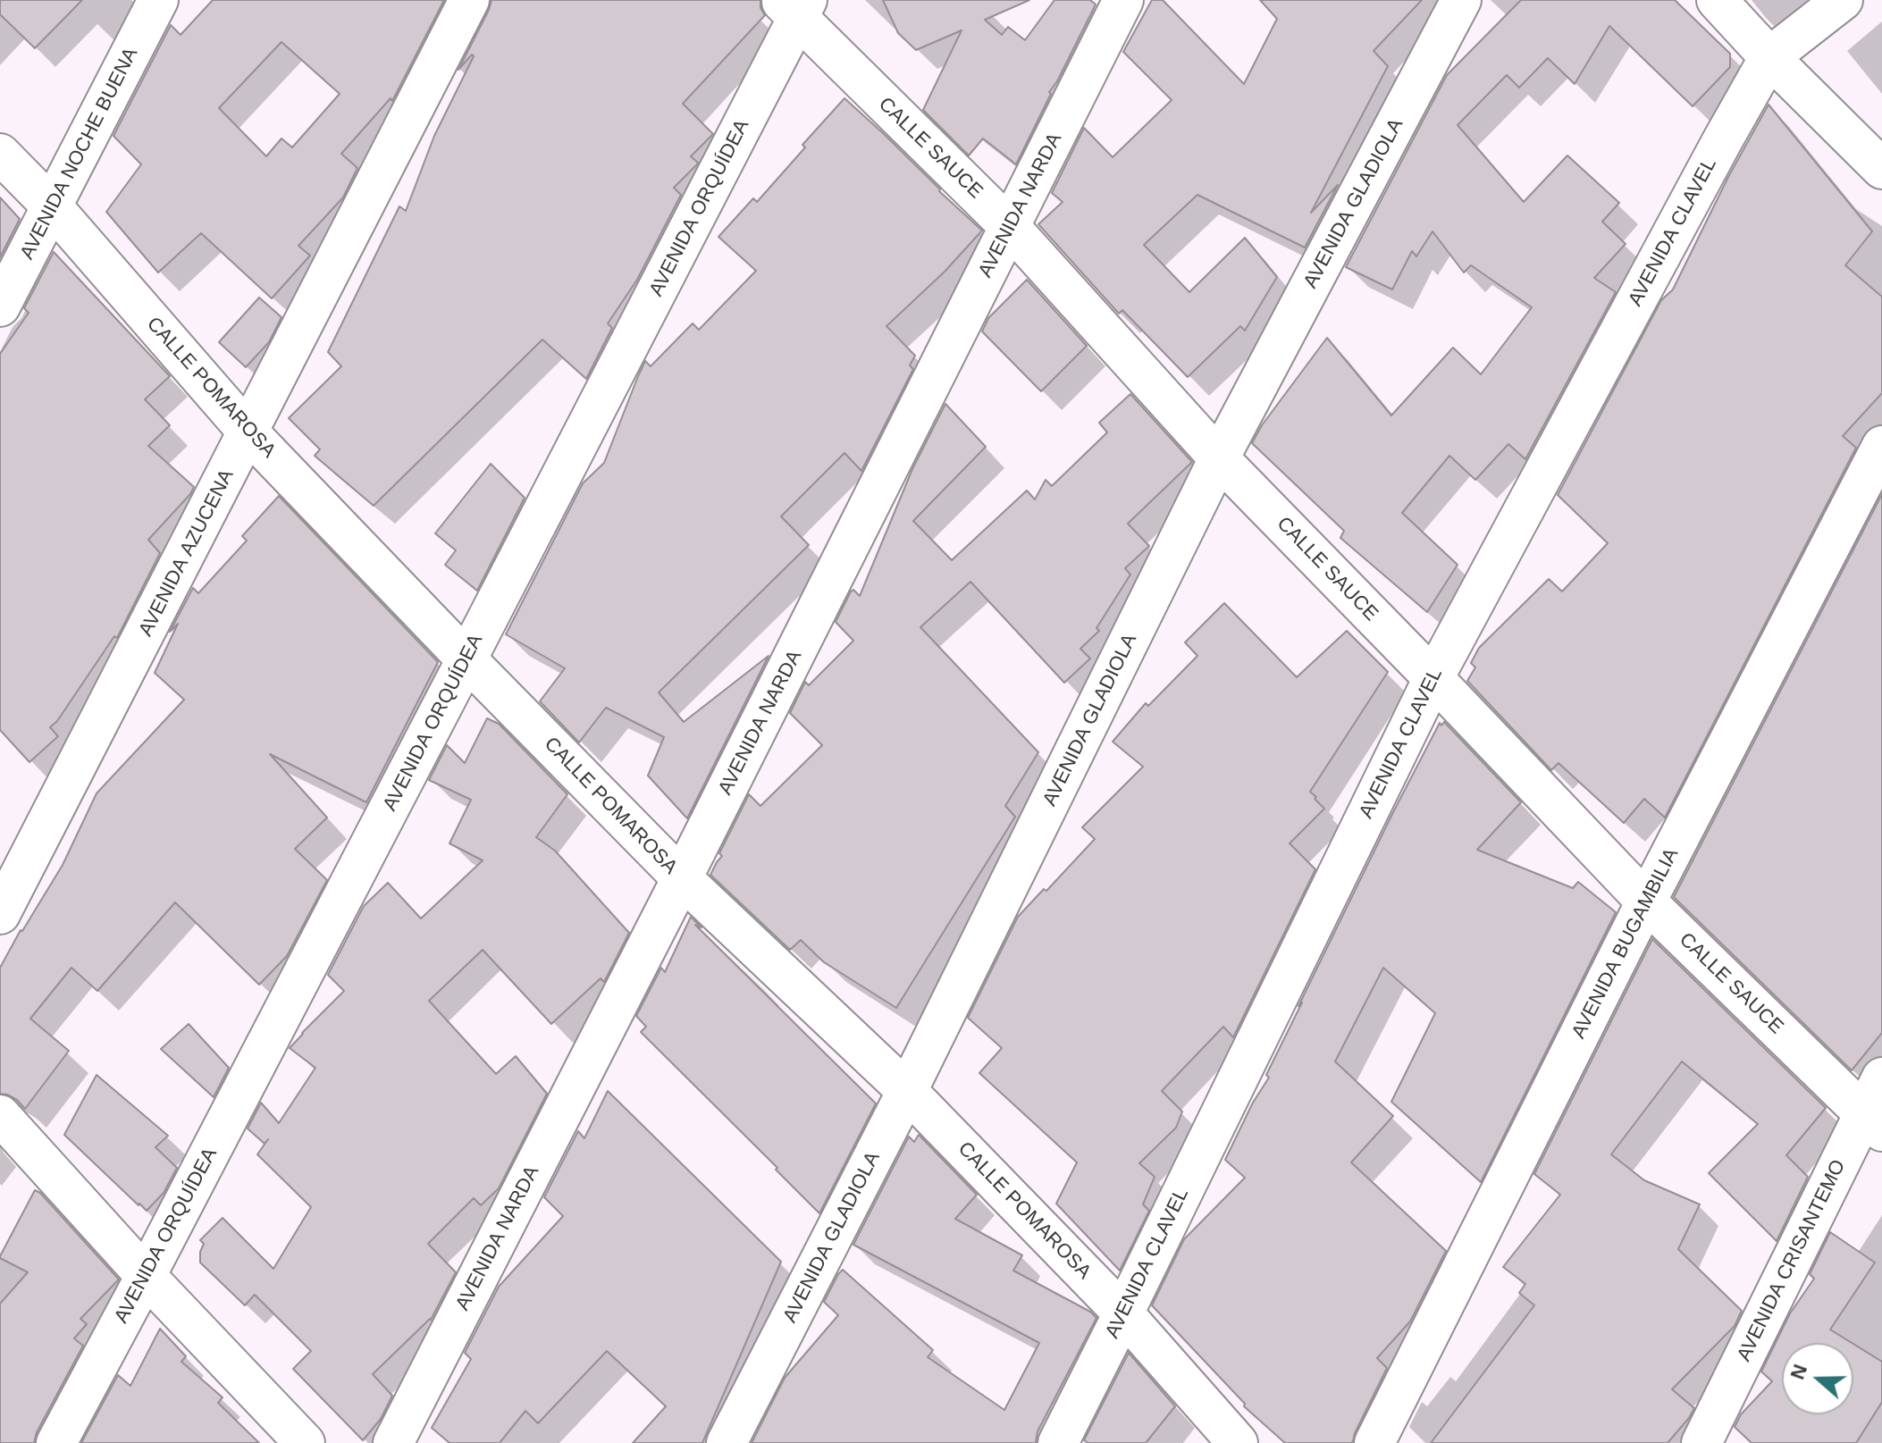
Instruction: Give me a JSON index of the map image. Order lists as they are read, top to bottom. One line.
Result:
{"streets":{"street":["CALLE SAUCE","AVENIDA NOCHE BUENA","AVENIDA GLADIOLA","AVENIDA NARDA","AVENIDA ORQUÍDEA","AVENIDA CLAVEL","CALLE POMAROSA","AVENIDA AZUCENA","AVENIDA BUGAMBILIA","AVENIDA CRISANTEMO"]},"crossings":[["CALLE SAUCE","AVENIDA GLADIOLA"],["CALLE SAUCE","AVENIDA NARDA"],["CALLE SAUCE","AVENIDA ORQUÍDEA"],["CALLE SAUCE","AVENIDA CLAVEL"],["CALLE SAUCE","AVENIDA BUGAMBILIA"],["CALLE SAUCE","AVENIDA CRISANTEMO"],["AVENIDA NOCHE BUENA","CALLE POMAROSA"],["AVENIDA GLADIOLA","CALLE POMAROSA"],["AVENIDA NARDA","CALLE POMAROSA"],["AVENIDA ORQUÍDEA","CALLE POMAROSA"],["AVENIDA CLAVEL","CALLE POMAROSA"],["CALLE POMAROSA","AVENIDA AZUCENA"]],"north":"left"}
